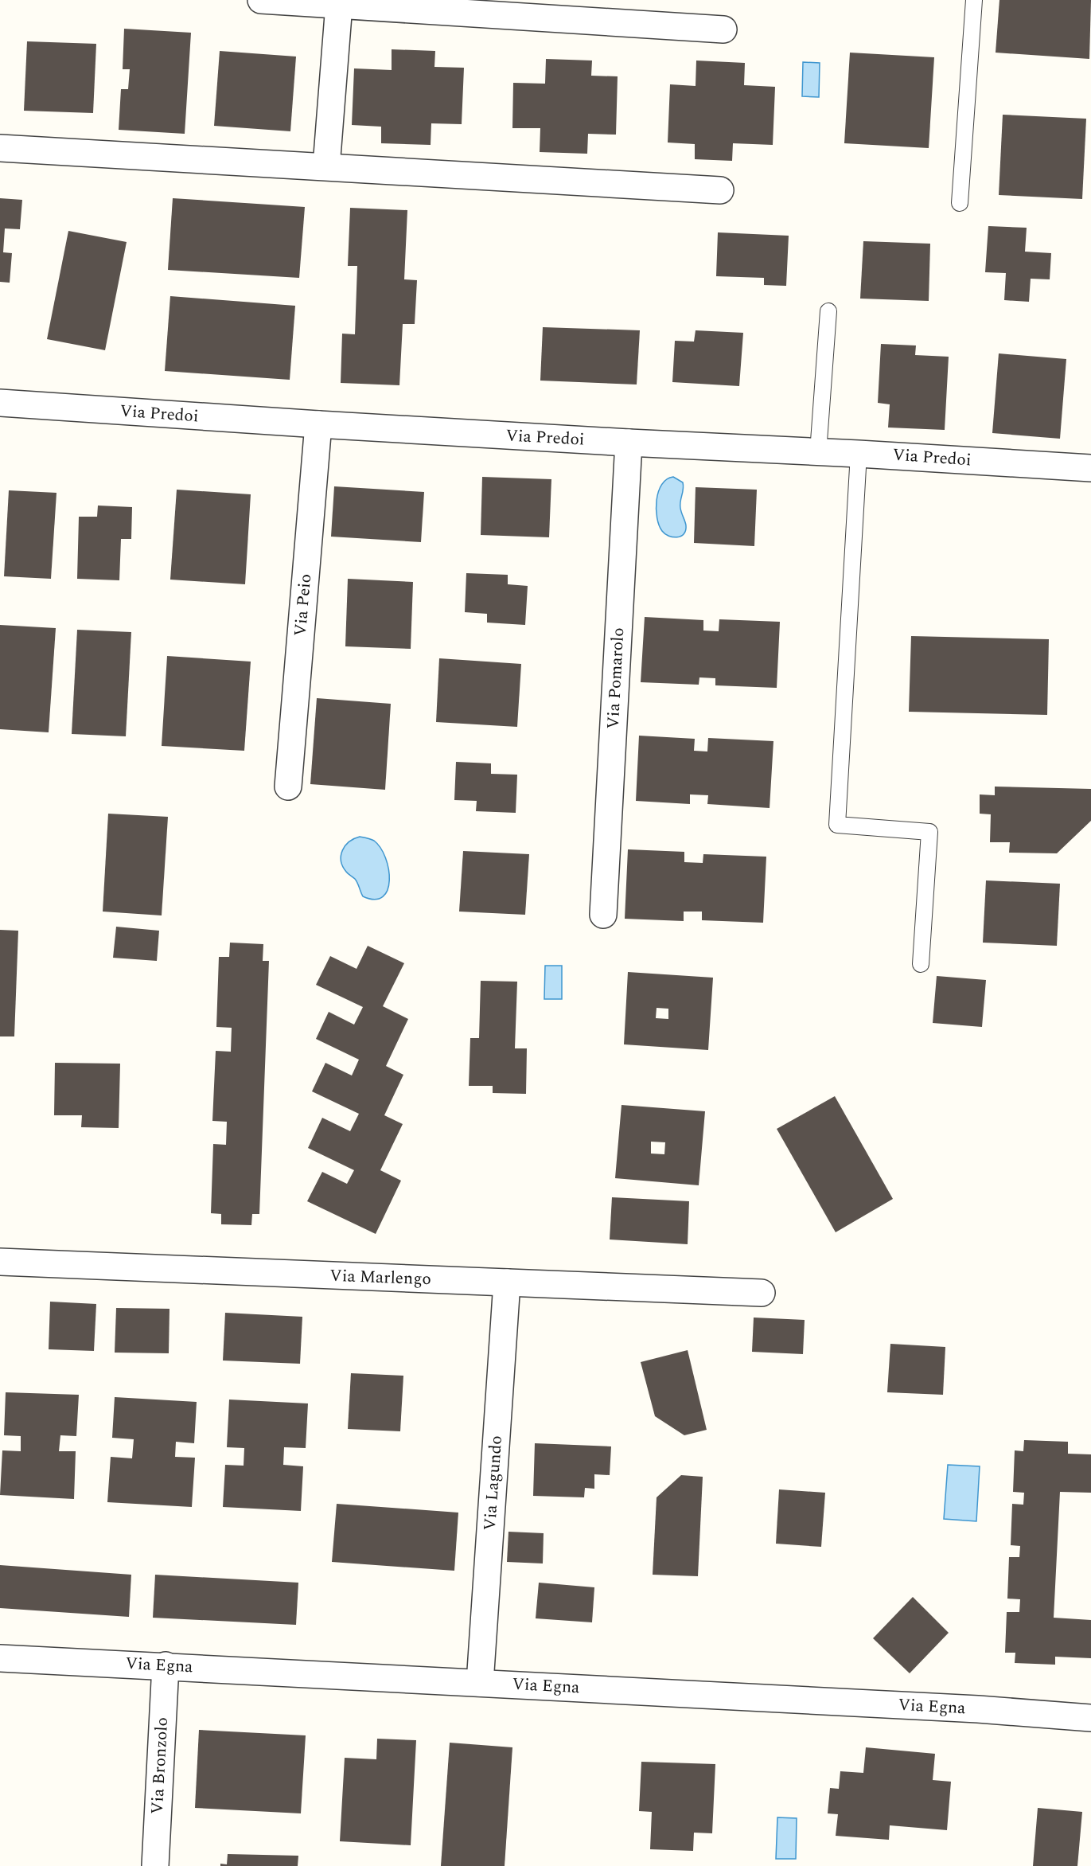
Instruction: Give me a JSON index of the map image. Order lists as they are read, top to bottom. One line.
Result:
{"streets":{"street":["Via Predoi","Via Peio","Via Pomarolo","Via Marlengo","Via Lagundo","Via Egna","Via Bronzolo"]},"crossings":[["Via Predoi","Via Peio"],["Via Predoi","Via Pomarolo"],["Via Marlengo","Via Lagundo"],["Via Lagundo","Via Egna"],["Via Egna","Via Bronzolo"]]}
